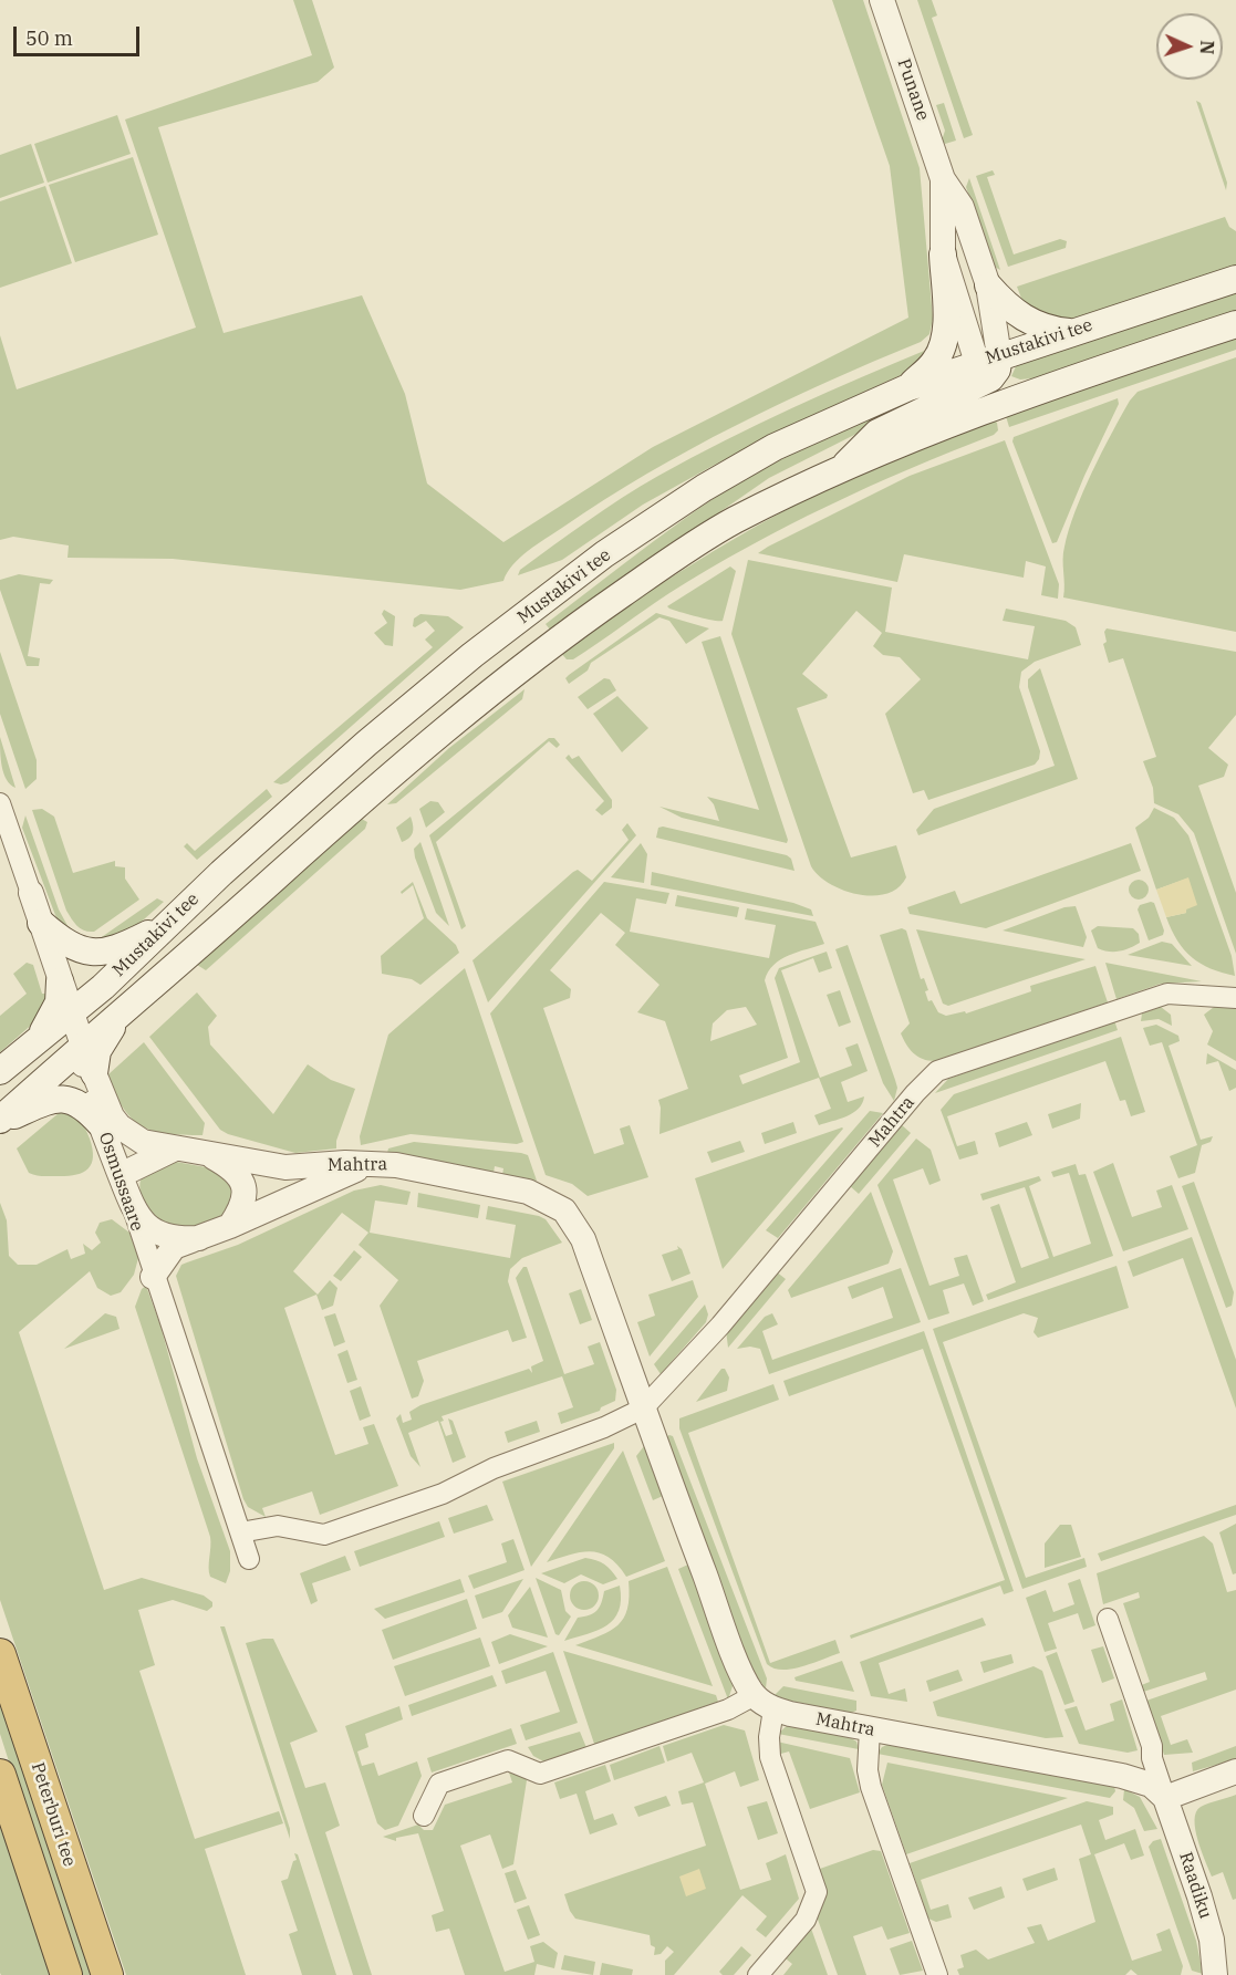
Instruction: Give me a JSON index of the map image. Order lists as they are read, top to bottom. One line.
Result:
{"streets":{"highway":["Peterburi tee"],"main road":["Mustakivi tee"],"street":["Punane","Mahtra","Osmussaare","Raadiku"]},"crossings":[["Punane","Mustakivi tee"],["Mustakivi tee","Osmussaare"],["Mahtra","Osmussaare"],["Mahtra","Raadiku"]],"scale_bar":"50 m","north":"right"}
